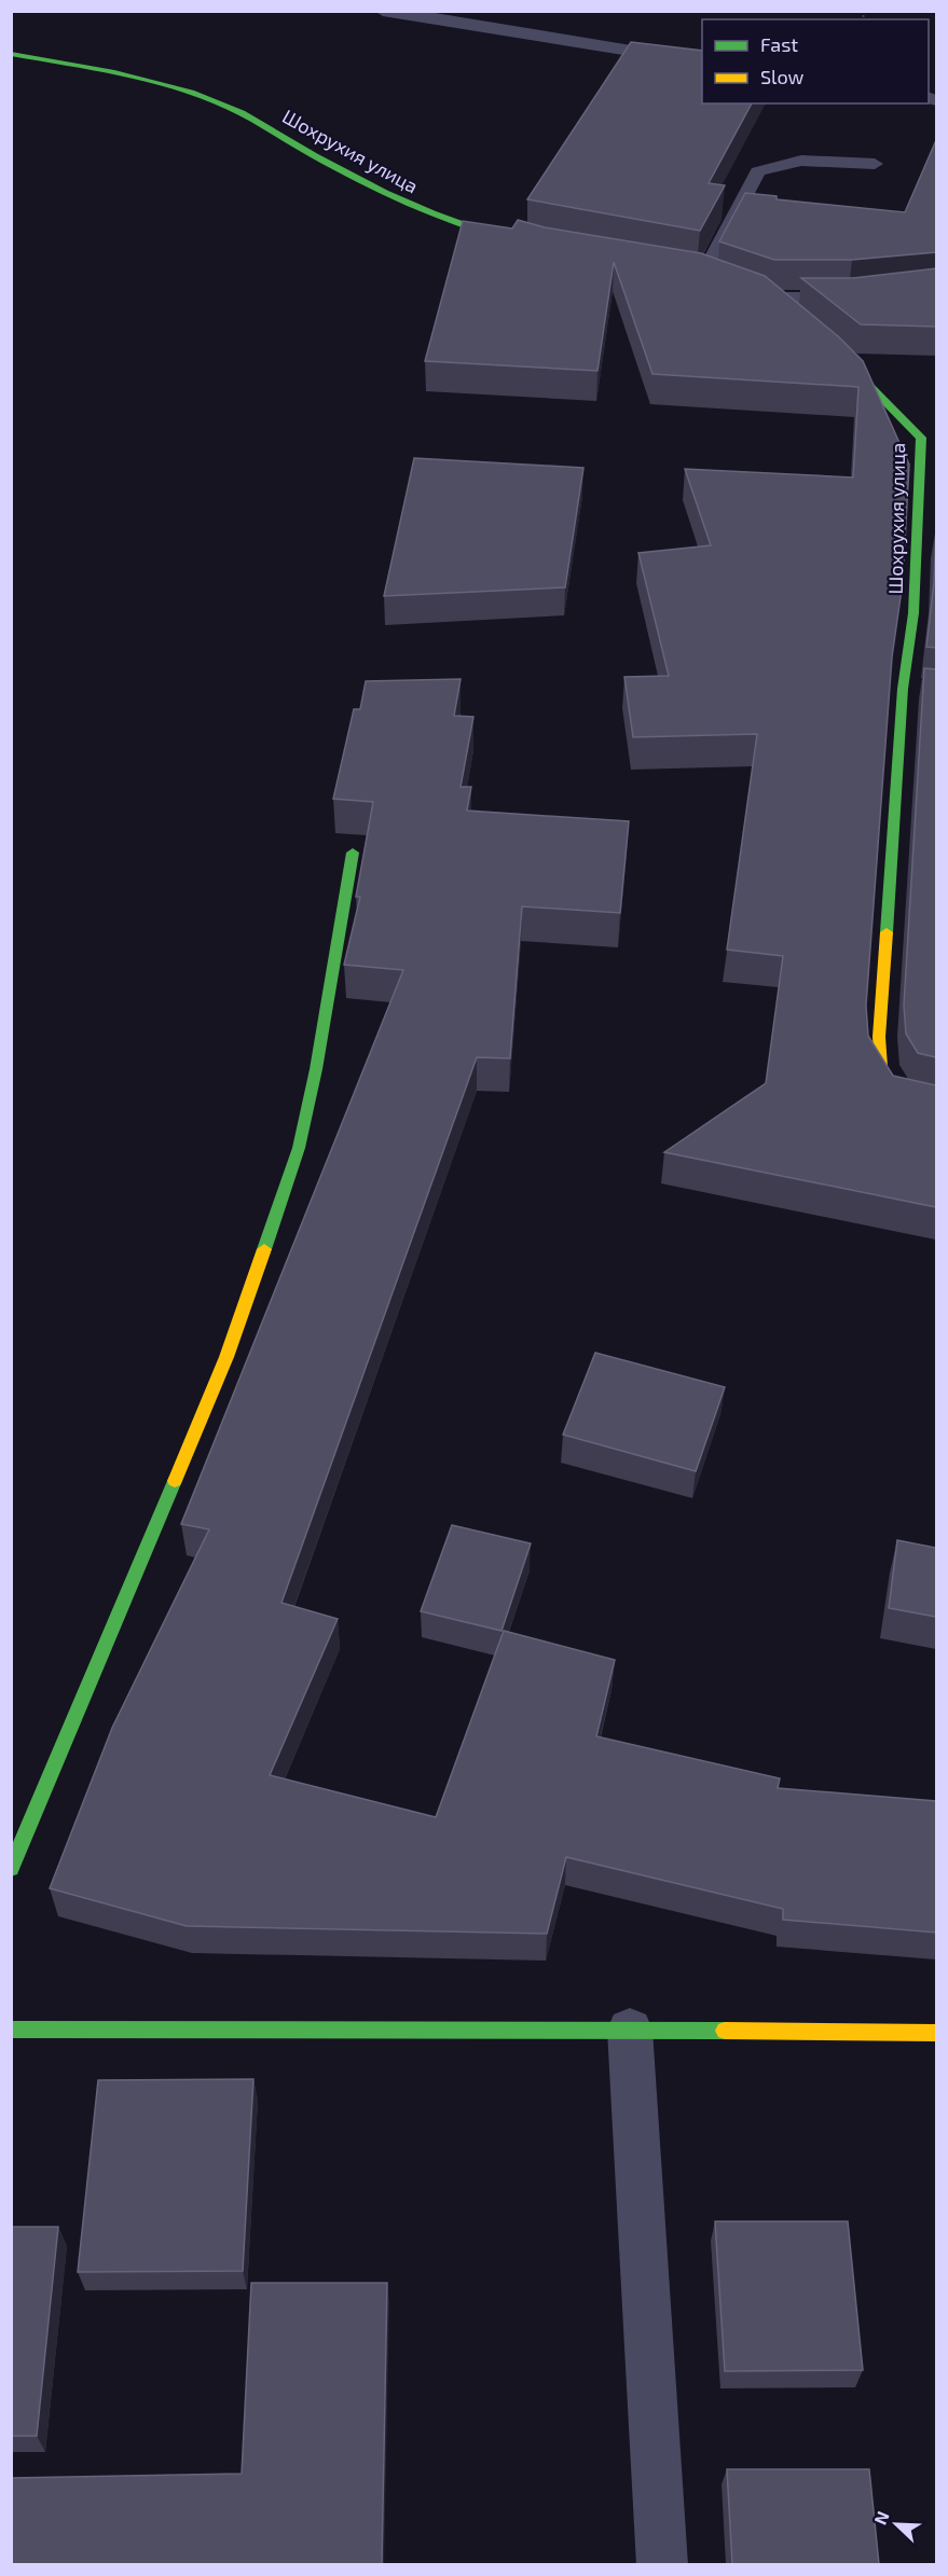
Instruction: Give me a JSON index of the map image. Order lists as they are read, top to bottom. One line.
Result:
{"streets":{"street":["Шохрухия улица"]},"legend":["Fast","Slow"],"north":"top left"}
